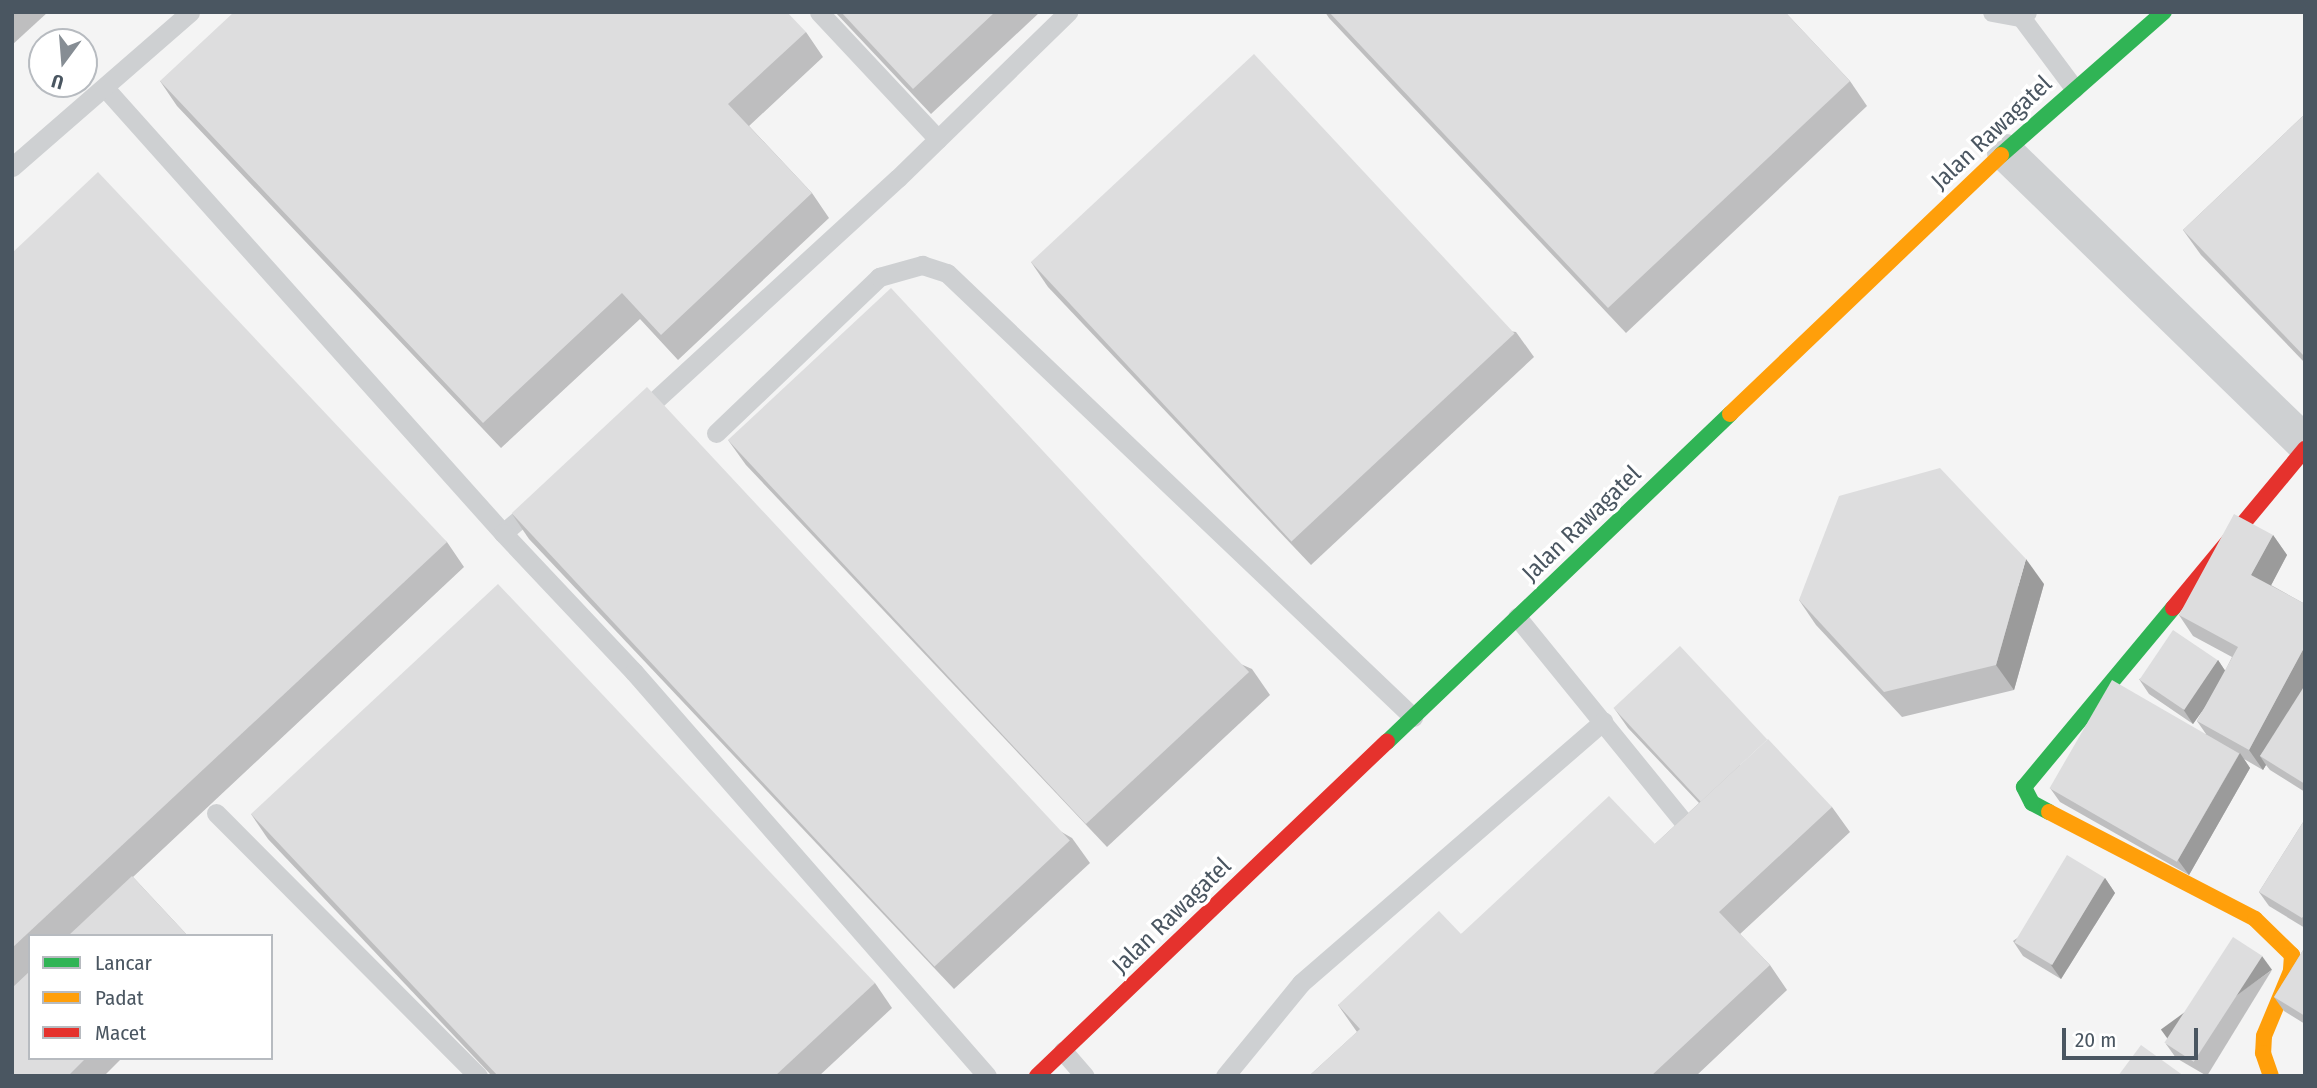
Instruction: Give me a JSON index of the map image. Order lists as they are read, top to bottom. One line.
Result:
{"streets":{"street":["Jalan Rawagatel"]},"legend":["Lancar","Padat","Macet"],"scale_bar":"20 m","north":"bottom"}
